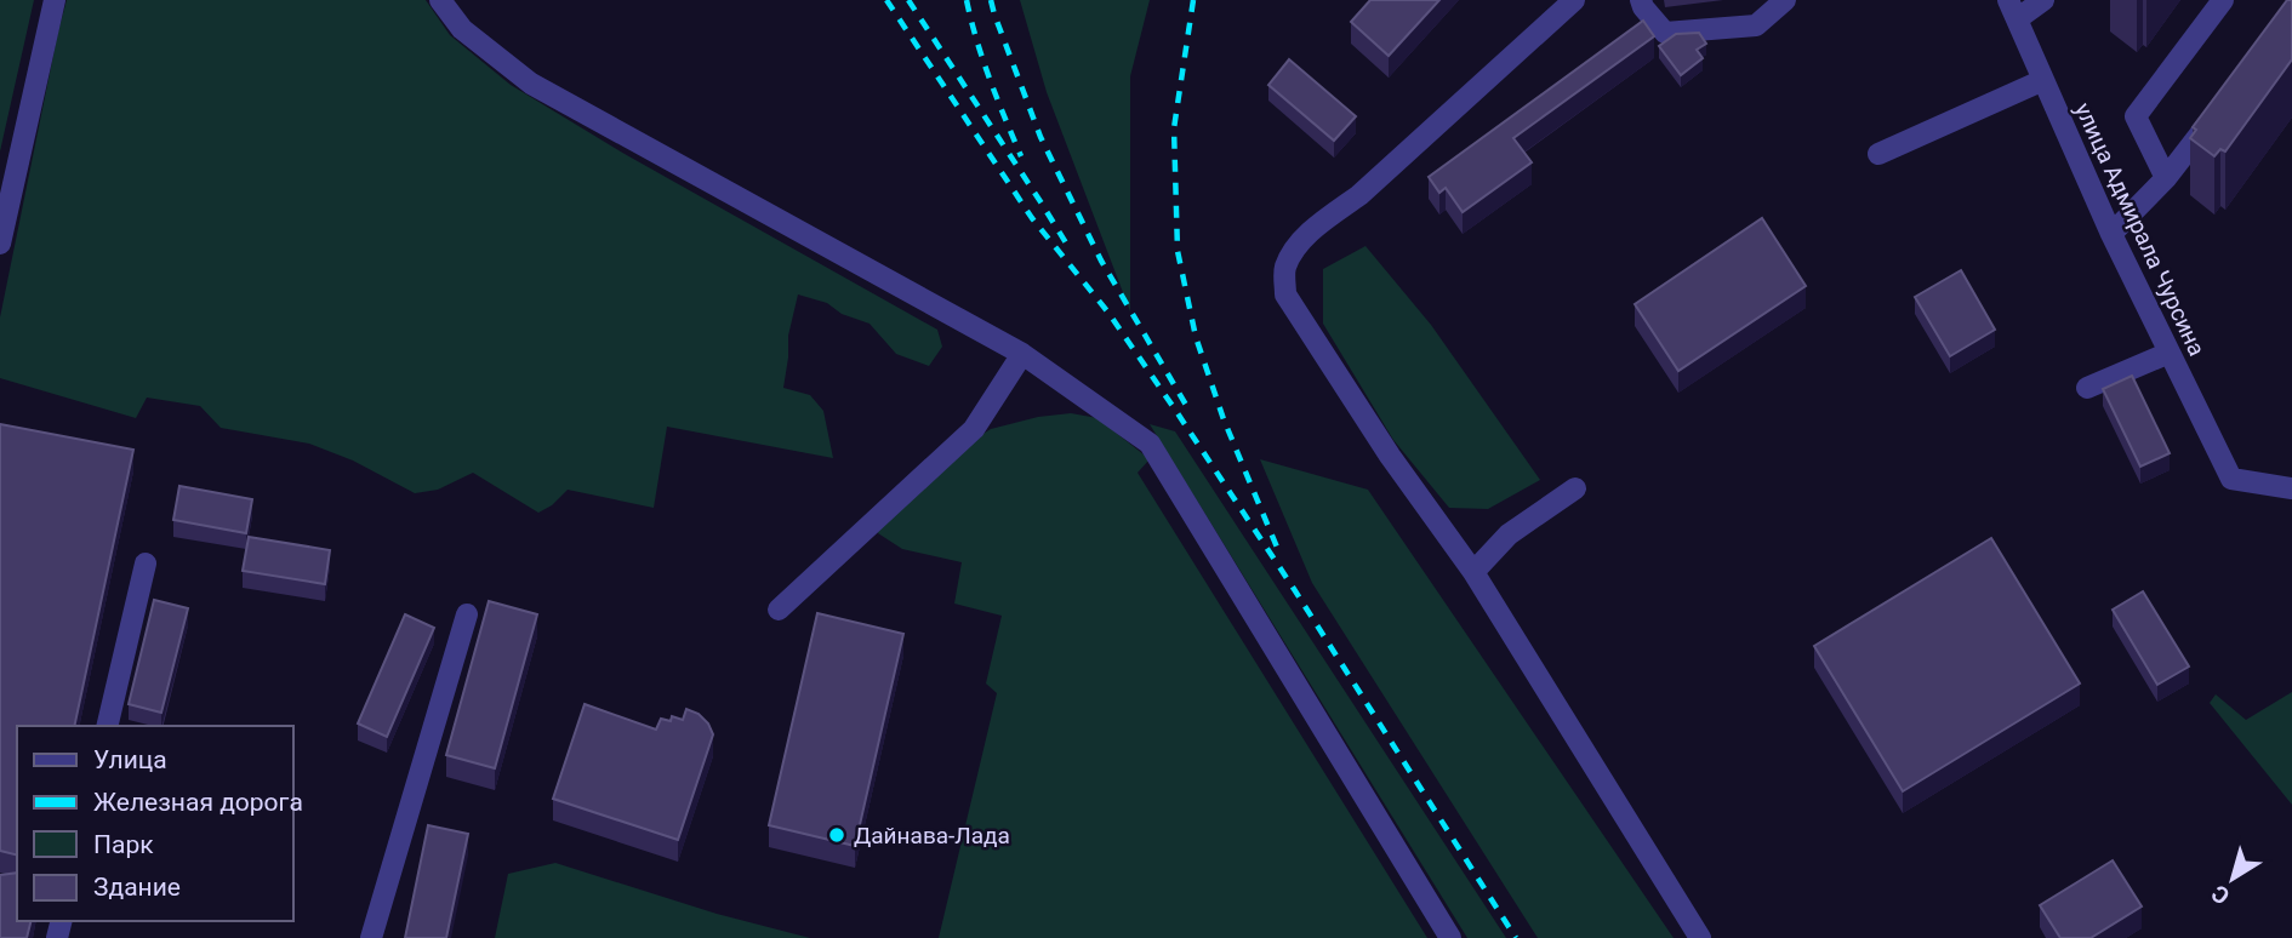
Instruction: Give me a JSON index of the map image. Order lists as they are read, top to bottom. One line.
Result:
{"streets":{"street":["улица Адмирала Чурсина"]},"places":["Дайнава-Лада"],"legend":["Улица","Железная дорога","Парк","Здание"],"north":"bottom left"}
